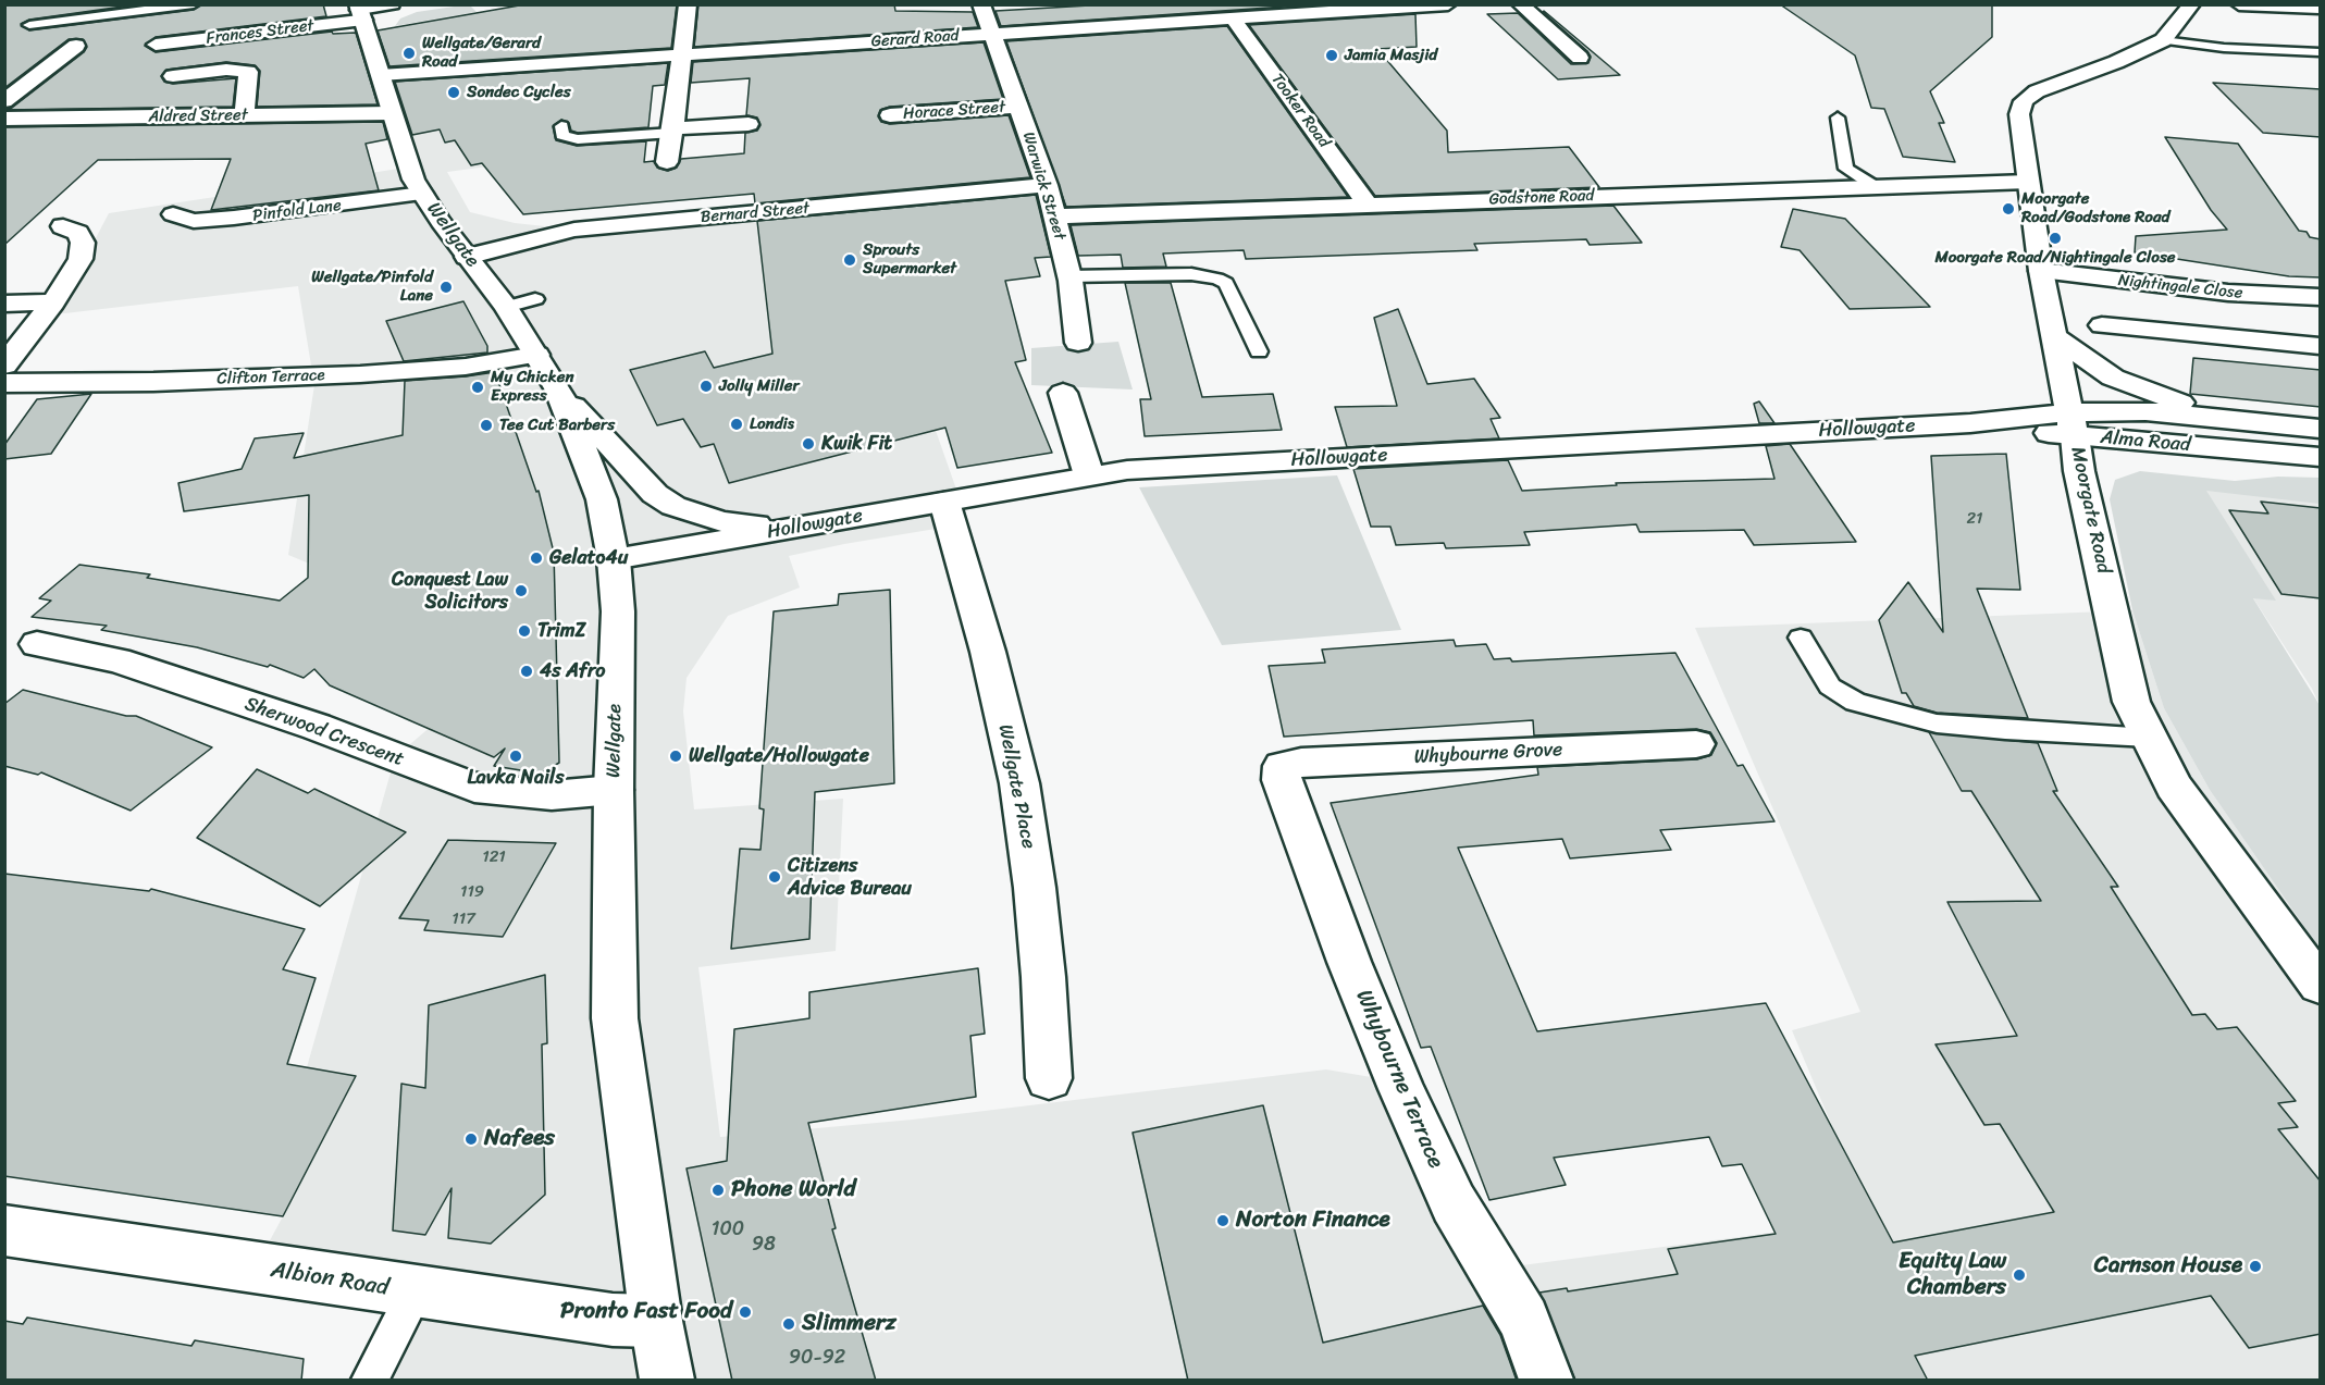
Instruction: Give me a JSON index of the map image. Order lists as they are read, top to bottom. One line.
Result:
{"streets":{"street":["Frances Street","Gerard Road","Horace Street","Tooker Road","Aldred Street","Warwick Street","Godstone Road","Pinfold Lane","Bernard Street","Wellgate","Nightingale Close","Clifton Terrace","Hollowgate","Alma Road","Moorgate Road","Sherwood Crescent","Whybourne Grove","Wellgate Place","Whybourne Terrace","Albion Road"]},"crossings":[["Frances Street","Wellgate"],["Gerard Road","Tooker Road"],["Gerard Road","Warwick Street"],["Gerard Road","Wellgate"],["Horace Street","Warwick Street"],["Tooker Road","Godstone Road"],["Aldred Street","Wellgate"],["Warwick Street","Godstone Road"],["Warwick Street","Bernard Street"],["Godstone Road","Moorgate Road"],["Pinfold Lane","Wellgate"],["Bernard Street","Wellgate"],["Wellgate","Clifton Terrace"],["Wellgate","Hollowgate"],["Wellgate","Sherwood Crescent"],["Wellgate","Albion Road"],["Nightingale Close","Moorgate Road"],["Hollowgate","Alma Road"],["Hollowgate","Wellgate Place"],["Alma Road","Moorgate Road"],["Whybourne Grove","Whybourne Terrace"]],"places":["Wellgate/Gerard Road","Jamia Masjid","Sondec Cycles","Moorgate Road/Godstone Road","Moorgate Road/Nightingale Close","Sprouts Supermarket","Wellgate/Pinfold Lane","Jolly Miller","My Chicken Express","Londis","Tee Cut Barbers","Kwik Fit","Gelato4u","Conquest Law Solicitors","TrimZ","4s Afro","Lavka Nails","Wellgate/Hollowgate","Citizens Advice Bureau","Nafees","Phone World","Norton Finance","Carnson House","Equity Law Chambers","Pronto Fast Food","Slimmerz"],"house_numbers":["21","121","119","117","100","98","90-92"]}
